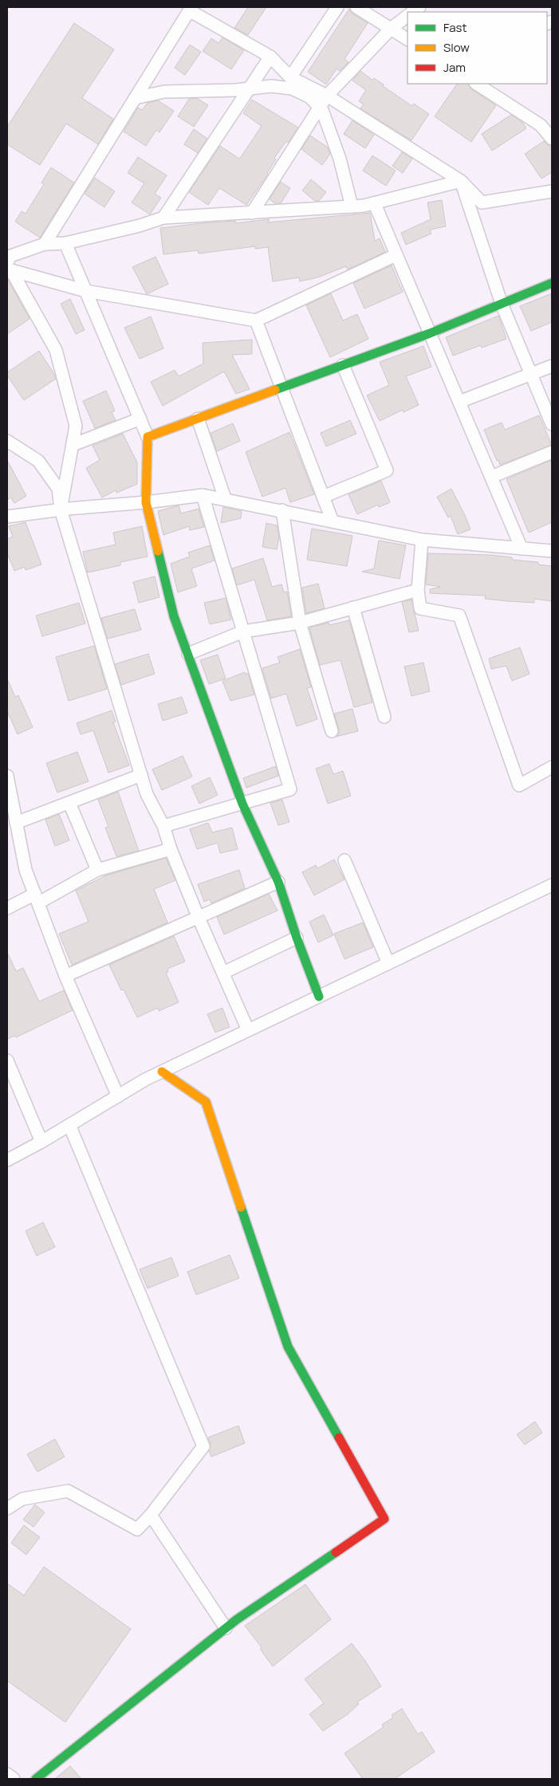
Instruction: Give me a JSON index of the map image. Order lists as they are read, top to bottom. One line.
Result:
{"legend":["Fast","Slow","Jam"]}
